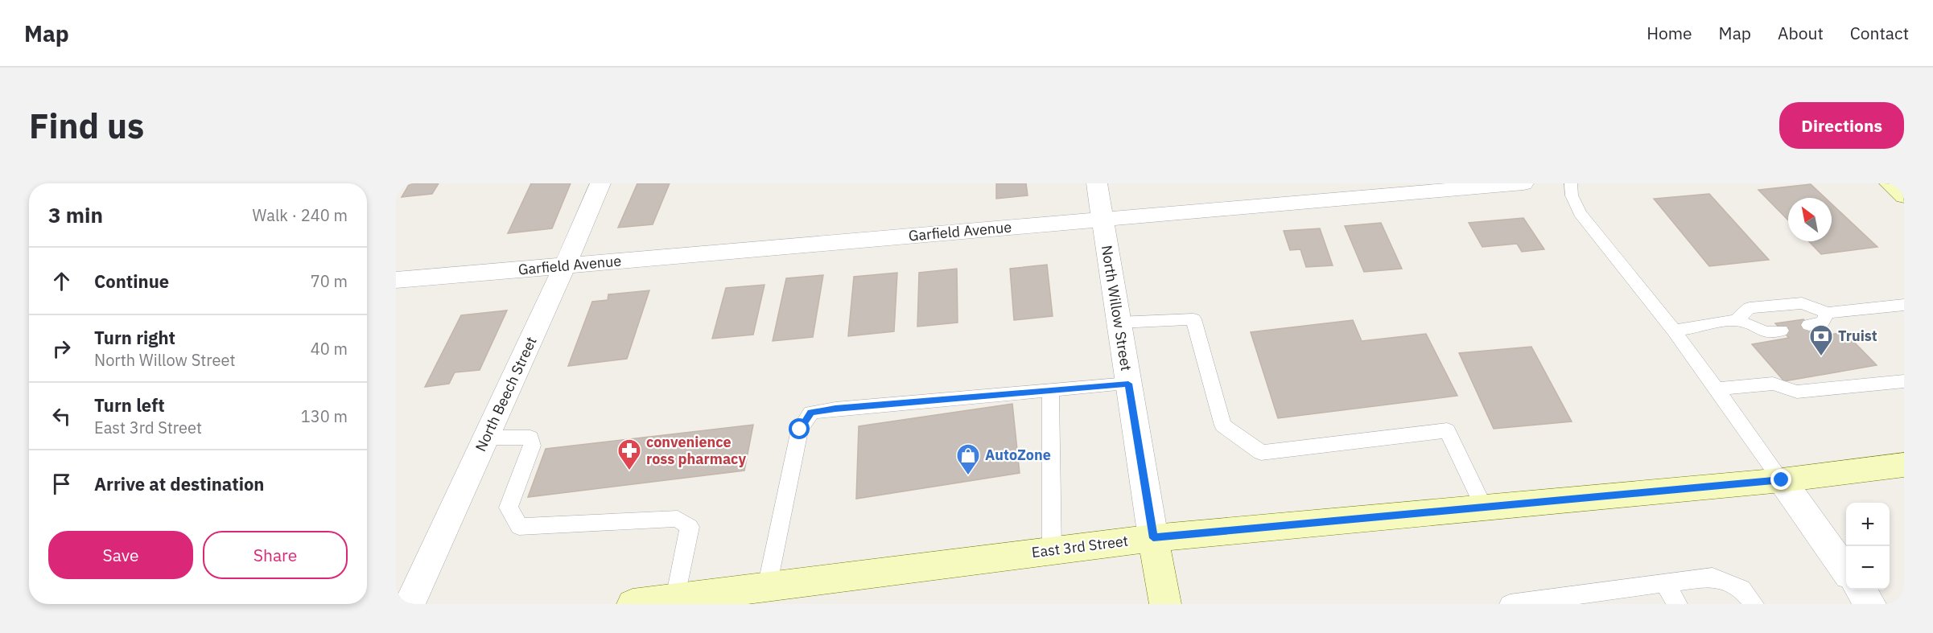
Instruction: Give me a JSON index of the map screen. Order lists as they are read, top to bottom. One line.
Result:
{"streets":{"main road":["North Willow Street","East 3rd Street"],"street":["Garfield Avenue","North Beech Street"]},"crossings":[["Garfield Avenue","North Willow Street"],["Garfield Avenue","North Beech Street"],["North Willow Street","East 3rd Street"]],"places":{"bank":["Truist"],"pharmacy":["convenience ross pharmacy"],"shop":["AutoZone"]},"north":"top left","page":{"header":"Map","nav":["Home","Map","About","Contact"],"buttons":["Directions",["Save","Share"]],"title":"Find us","heading":["3 min","Walk · 240 m"],"list":[["Continue","70 m"],["Turn right","North Willow Street","40 m"],["Turn left","East 3rd Street","130 m"],"Arrive at destination"],"map_buttons":["+","−"]}}
